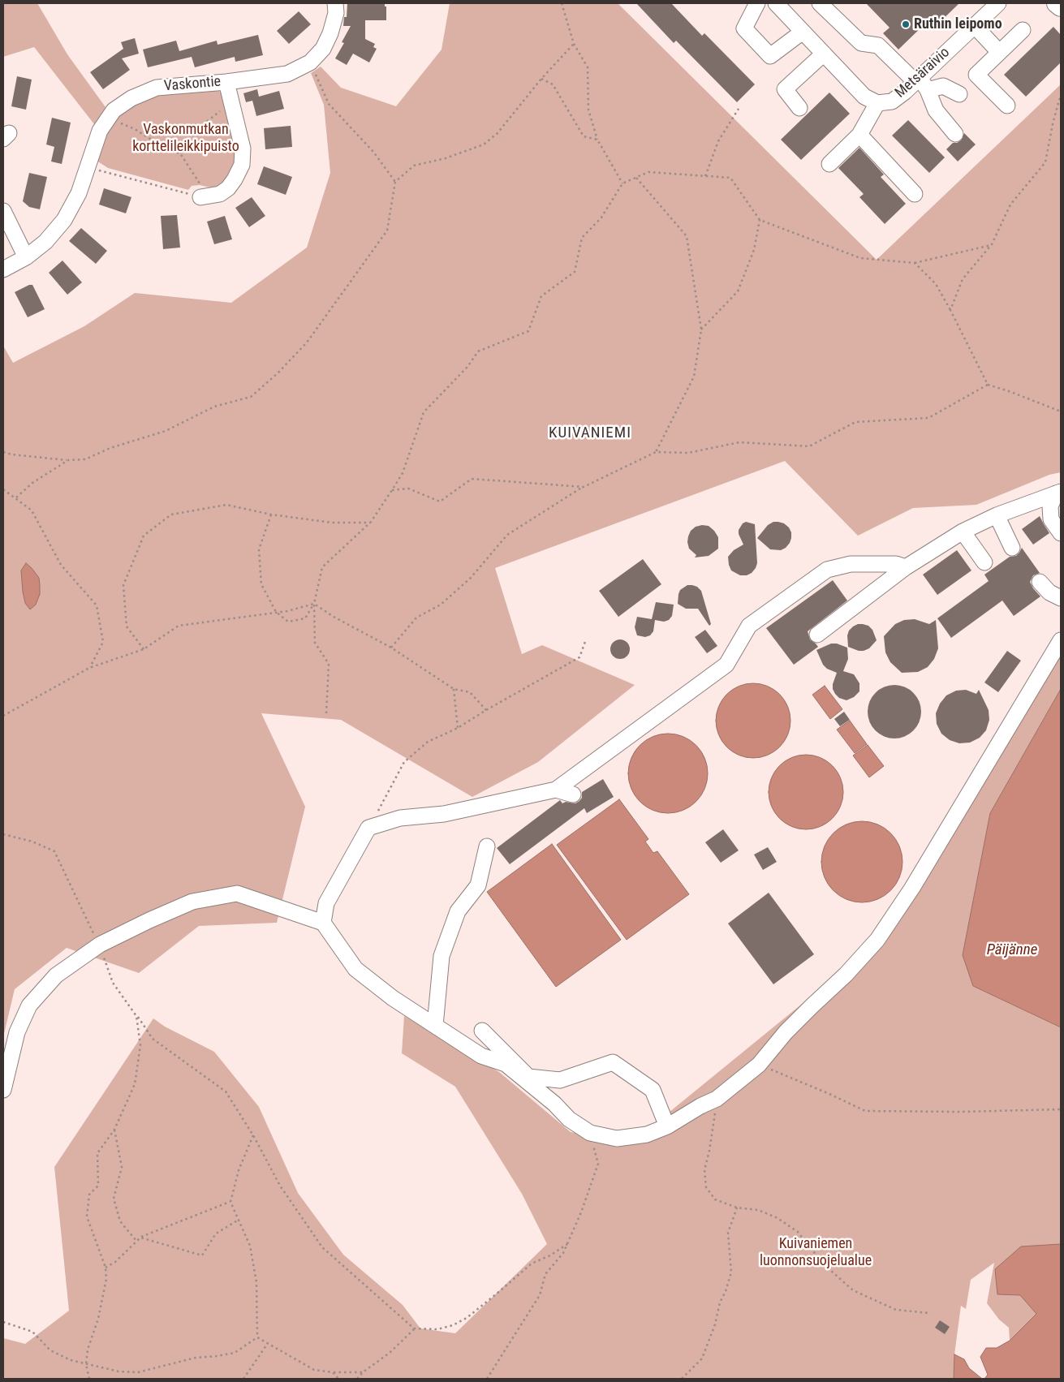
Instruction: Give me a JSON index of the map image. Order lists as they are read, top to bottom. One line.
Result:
{"streets":{"street":["Metsäraivio","Vaskontie"]},"districts":["KUIVANIEMI"],"water":["Päijänne"],"parks":["Vaskonmutkan korttelileikkipuisto","Kuivaniemen luonnonsuojelualue"],"places":["Ruthin leipomo"]}
